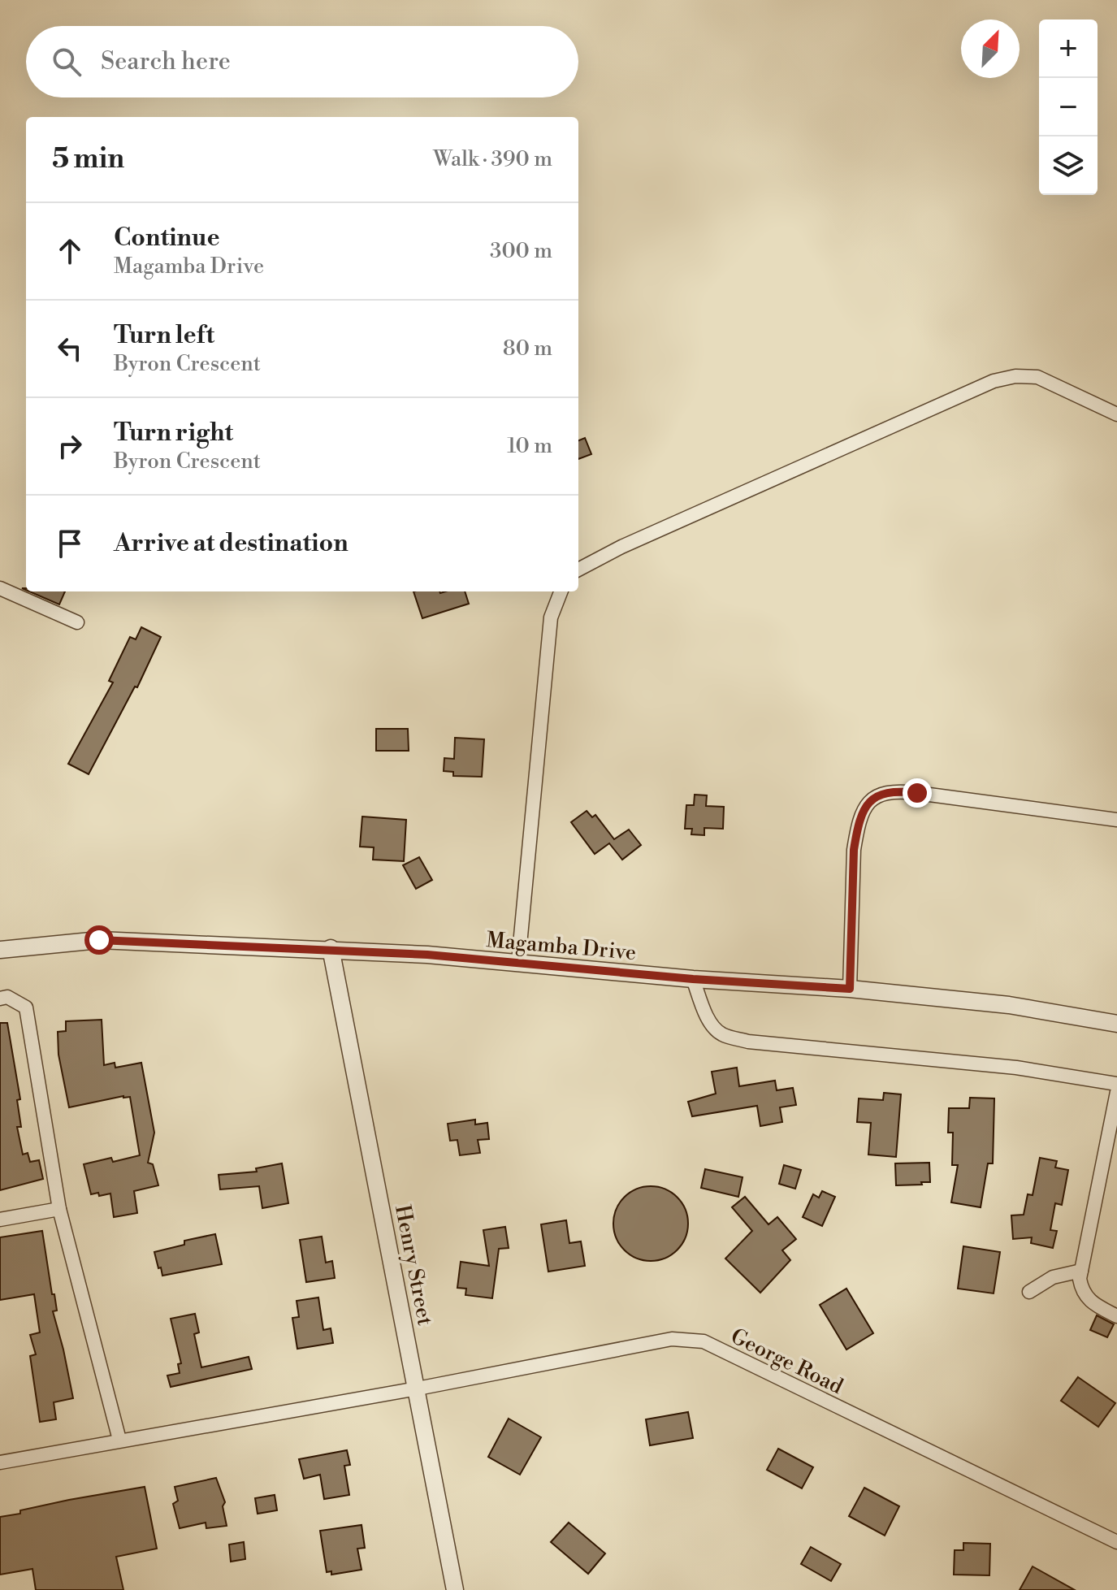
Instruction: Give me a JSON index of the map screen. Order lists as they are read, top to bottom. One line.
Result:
{"streets":{"street":["Magamba Drive","Henry Street","George Road"]},"crossings":[["Magamba Drive","Henry Street"],["Henry Street","George Road"]],"north":"top right","page":{"map_buttons":["+","−"],"search":"Search here","heading":["5 min","Walk · 390 m"],"list":[["Continue","Magamba Drive","300 m"],["Turn left","Byron Crescent","80 m"],["Turn right","Byron Crescent","10 m"],"Arrive at destination"]}}
